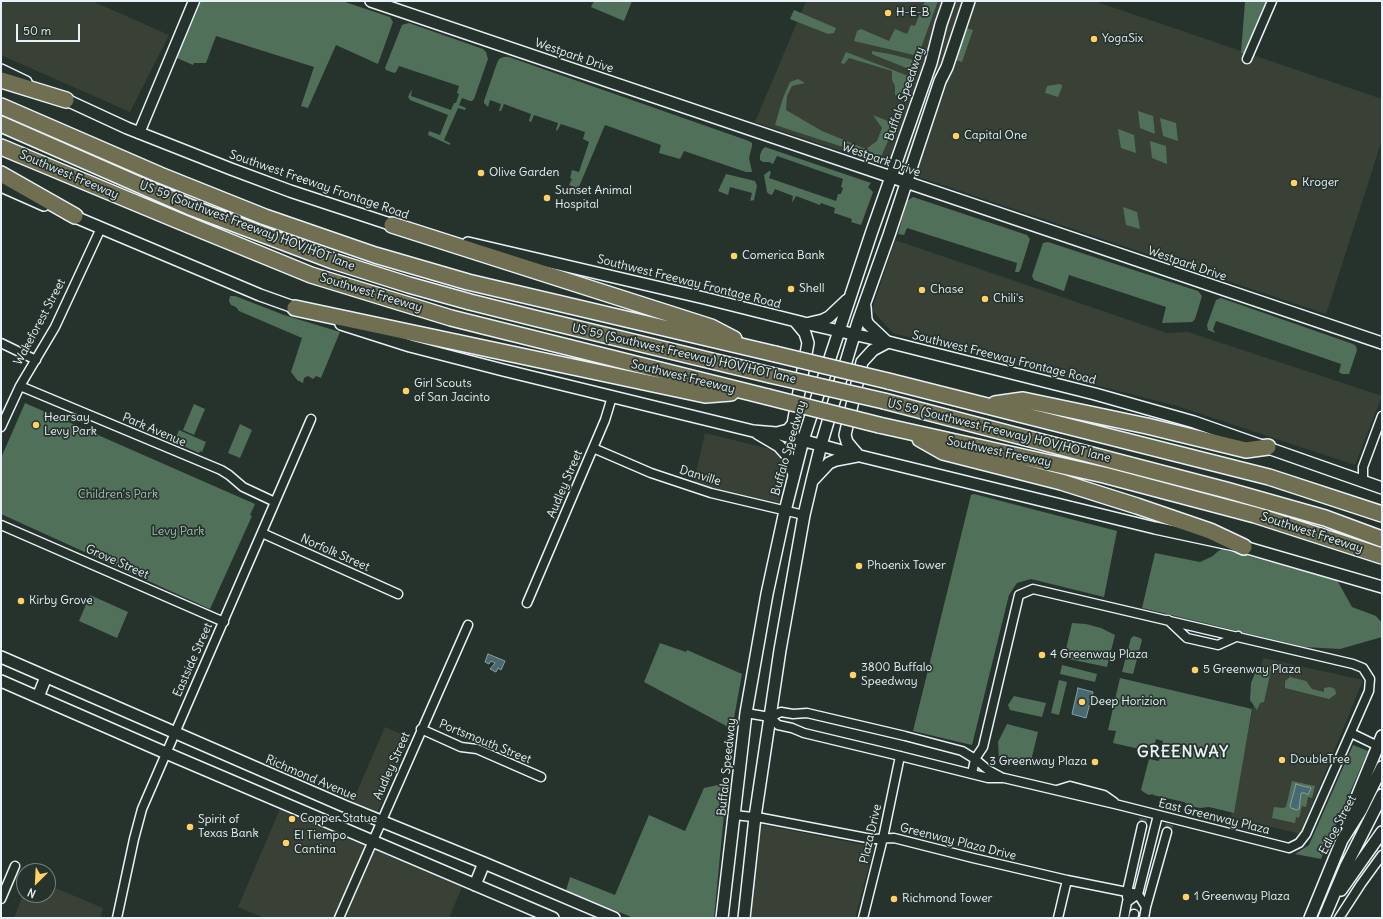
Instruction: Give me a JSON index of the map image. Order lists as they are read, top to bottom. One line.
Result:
{"streets":{"highway":["Southwest Freeway","US 59 (Southwest Freeway) HOV/HOT lane"],"main road":["Westpark Drive","Buffalo Speedway","Southwest Freeway Frontage Road","Richmond Avenue","Edloe Street"],"street":["Wakeforest Street","Park Avenue","Danville","Audley Street","Norfolk Street","Grove Street","Eastside Street","Portsmouth Street","East Greenway Plaza","Plaza Drive","Greenway Plaza Drive"]},"crossings":[["Westpark Drive","Buffalo Speedway"],["Buffalo Speedway","Southwest Freeway Frontage Road"],["Buffalo Speedway","Danville"],["Buffalo Speedway","Greenway Plaza Drive"],["Wakeforest Street","Park Avenue"],["Park Avenue","Eastside Street"],["Danville","Audley Street"],["Audley Street","Portsmouth Street"],["Audley Street","Richmond Avenue"],["Norfolk Street","Eastside Street"],["Grove Street","Eastside Street"],["Eastside Street","Richmond Avenue"],["Plaza Drive","Greenway Plaza Drive"]],"districts":["GREENWAY"],"parks":["Children's Park","Levy Park"],"places":["H-E-B","YogaSix","Capital One","Olive Garden","Kroger","Sunset Animal Hospital","Comerica Bank","Shell","Chase","Chili's","Girl Scouts of San Jacinto","Hearsay Levy Park","Phoenix Tower","Kirby Grove","4 Greenway Plaza","5 Greenway Plaza","3800 Buffalo Speedway","Deep Horizion","DoubleTree","3 Greenway Plaza","Copper Statue","Spirit of Texas Bank","El Tiempo Cantina","1 Greenway Plaza","Richmond Tower"],"scale_bar":"50 m","north":"bottom left"}
